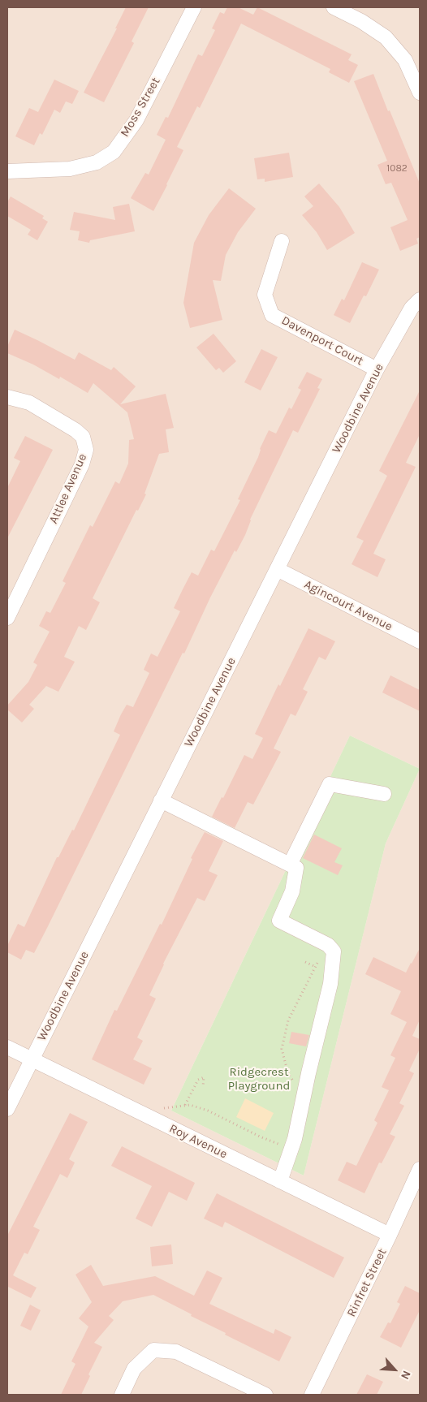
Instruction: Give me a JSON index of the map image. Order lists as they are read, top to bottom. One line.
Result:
{"streets":{"street":["Moss Street","Davenport Court","Woodbine Avenue","Attlee Avenue","Agincourt Avenue","Roy Avenue","Rinfret Street"]},"crossings":[["Davenport Court","Woodbine Avenue"],["Woodbine Avenue","Agincourt Avenue"],["Woodbine Avenue","Roy Avenue"],["Roy Avenue","Rinfret Street"]],"parks":["Ridgecrest Playground"],"house_numbers":["1082"],"north":"bottom right"}
